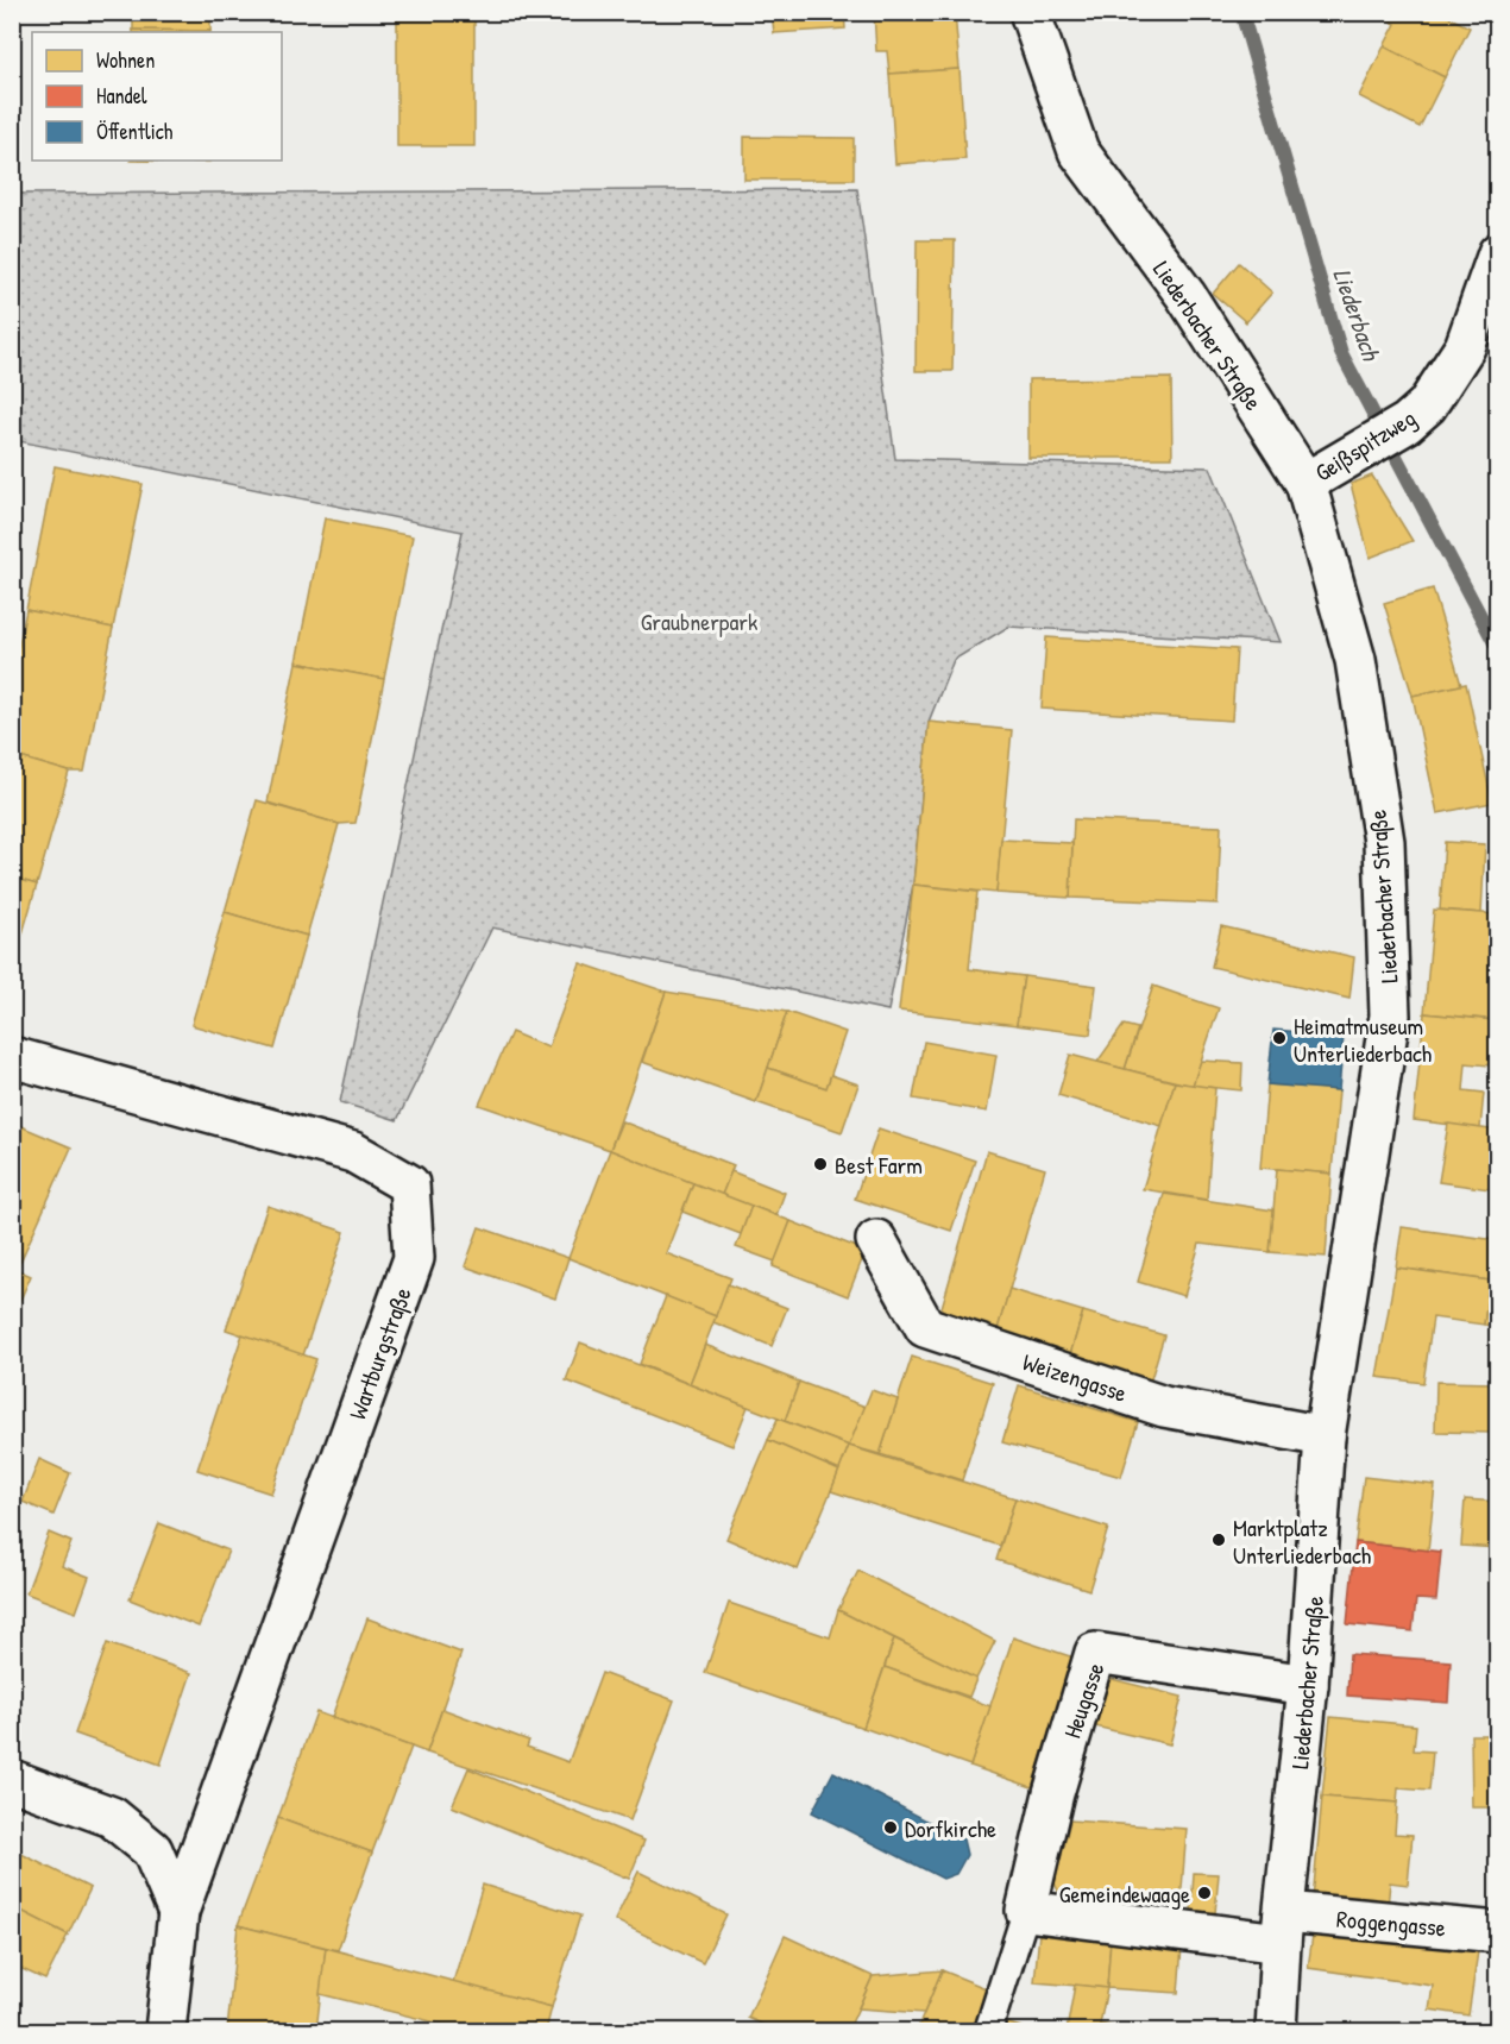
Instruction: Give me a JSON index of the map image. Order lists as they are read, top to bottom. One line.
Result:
{"streets":{"street":["Liederbacher Straße","Geißspitzweg","Wartburgstraße","Weizengasse","Heugasse","Roggengasse"]},"crossings":[["Liederbacher Straße","Geißspitzweg"],["Liederbacher Straße","Weizengasse"],["Liederbacher Straße","Heugasse"],["Liederbacher Straße","Roggengasse"]],"water":["Liederbach"],"parks":["Graubnerpark"],"places":["Heimatmuseum Unterliederbach","Best Farm","Marktplatz Unterliederbach","Dorfkirche","Gemeindewaage"],"legend":["Wohnen","Handel","Öffentlich"]}
